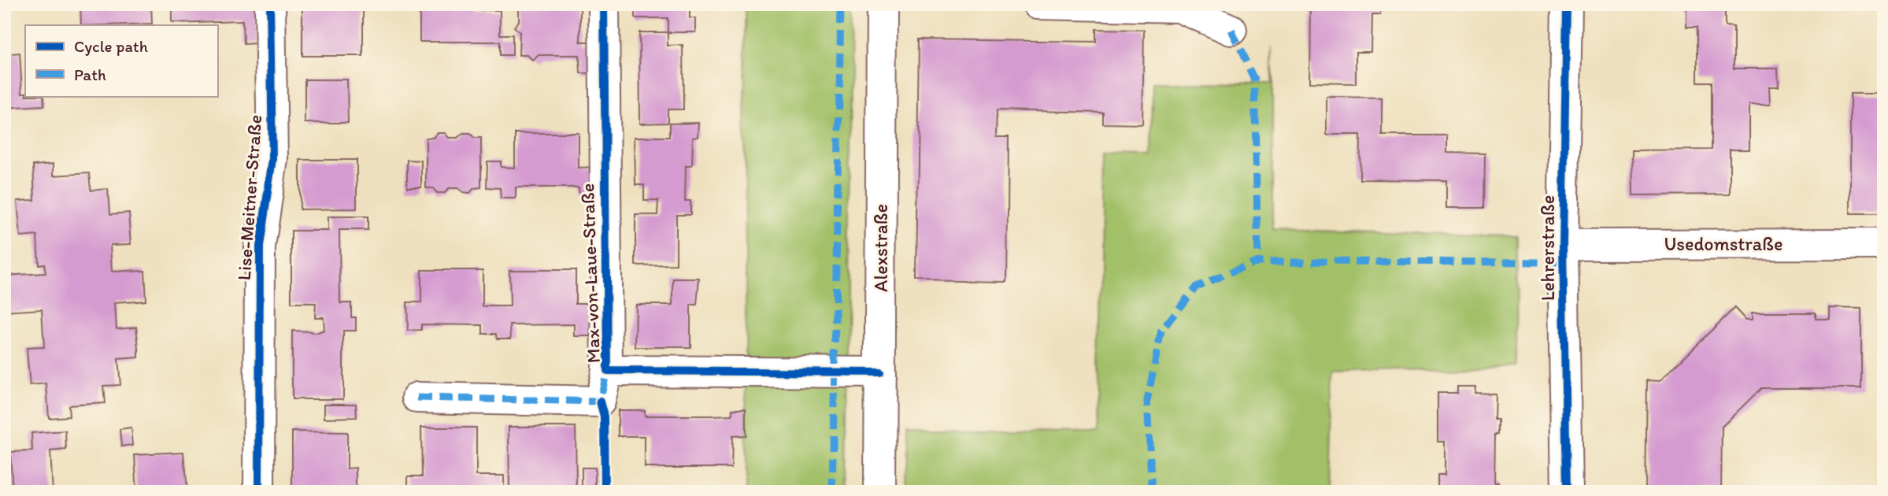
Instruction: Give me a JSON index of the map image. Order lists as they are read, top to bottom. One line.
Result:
{"streets":{"street":["Lise-Meitner-Straße","Usedomstraße","Alexstraße","Lehrerstraße","Max-von-Laue-Straße"]},"crossings":[["Usedomstraße","Lehrerstraße"],["Alexstraße","Max-von-Laue-Straße"]],"legend":["Cycle path","Path"]}
